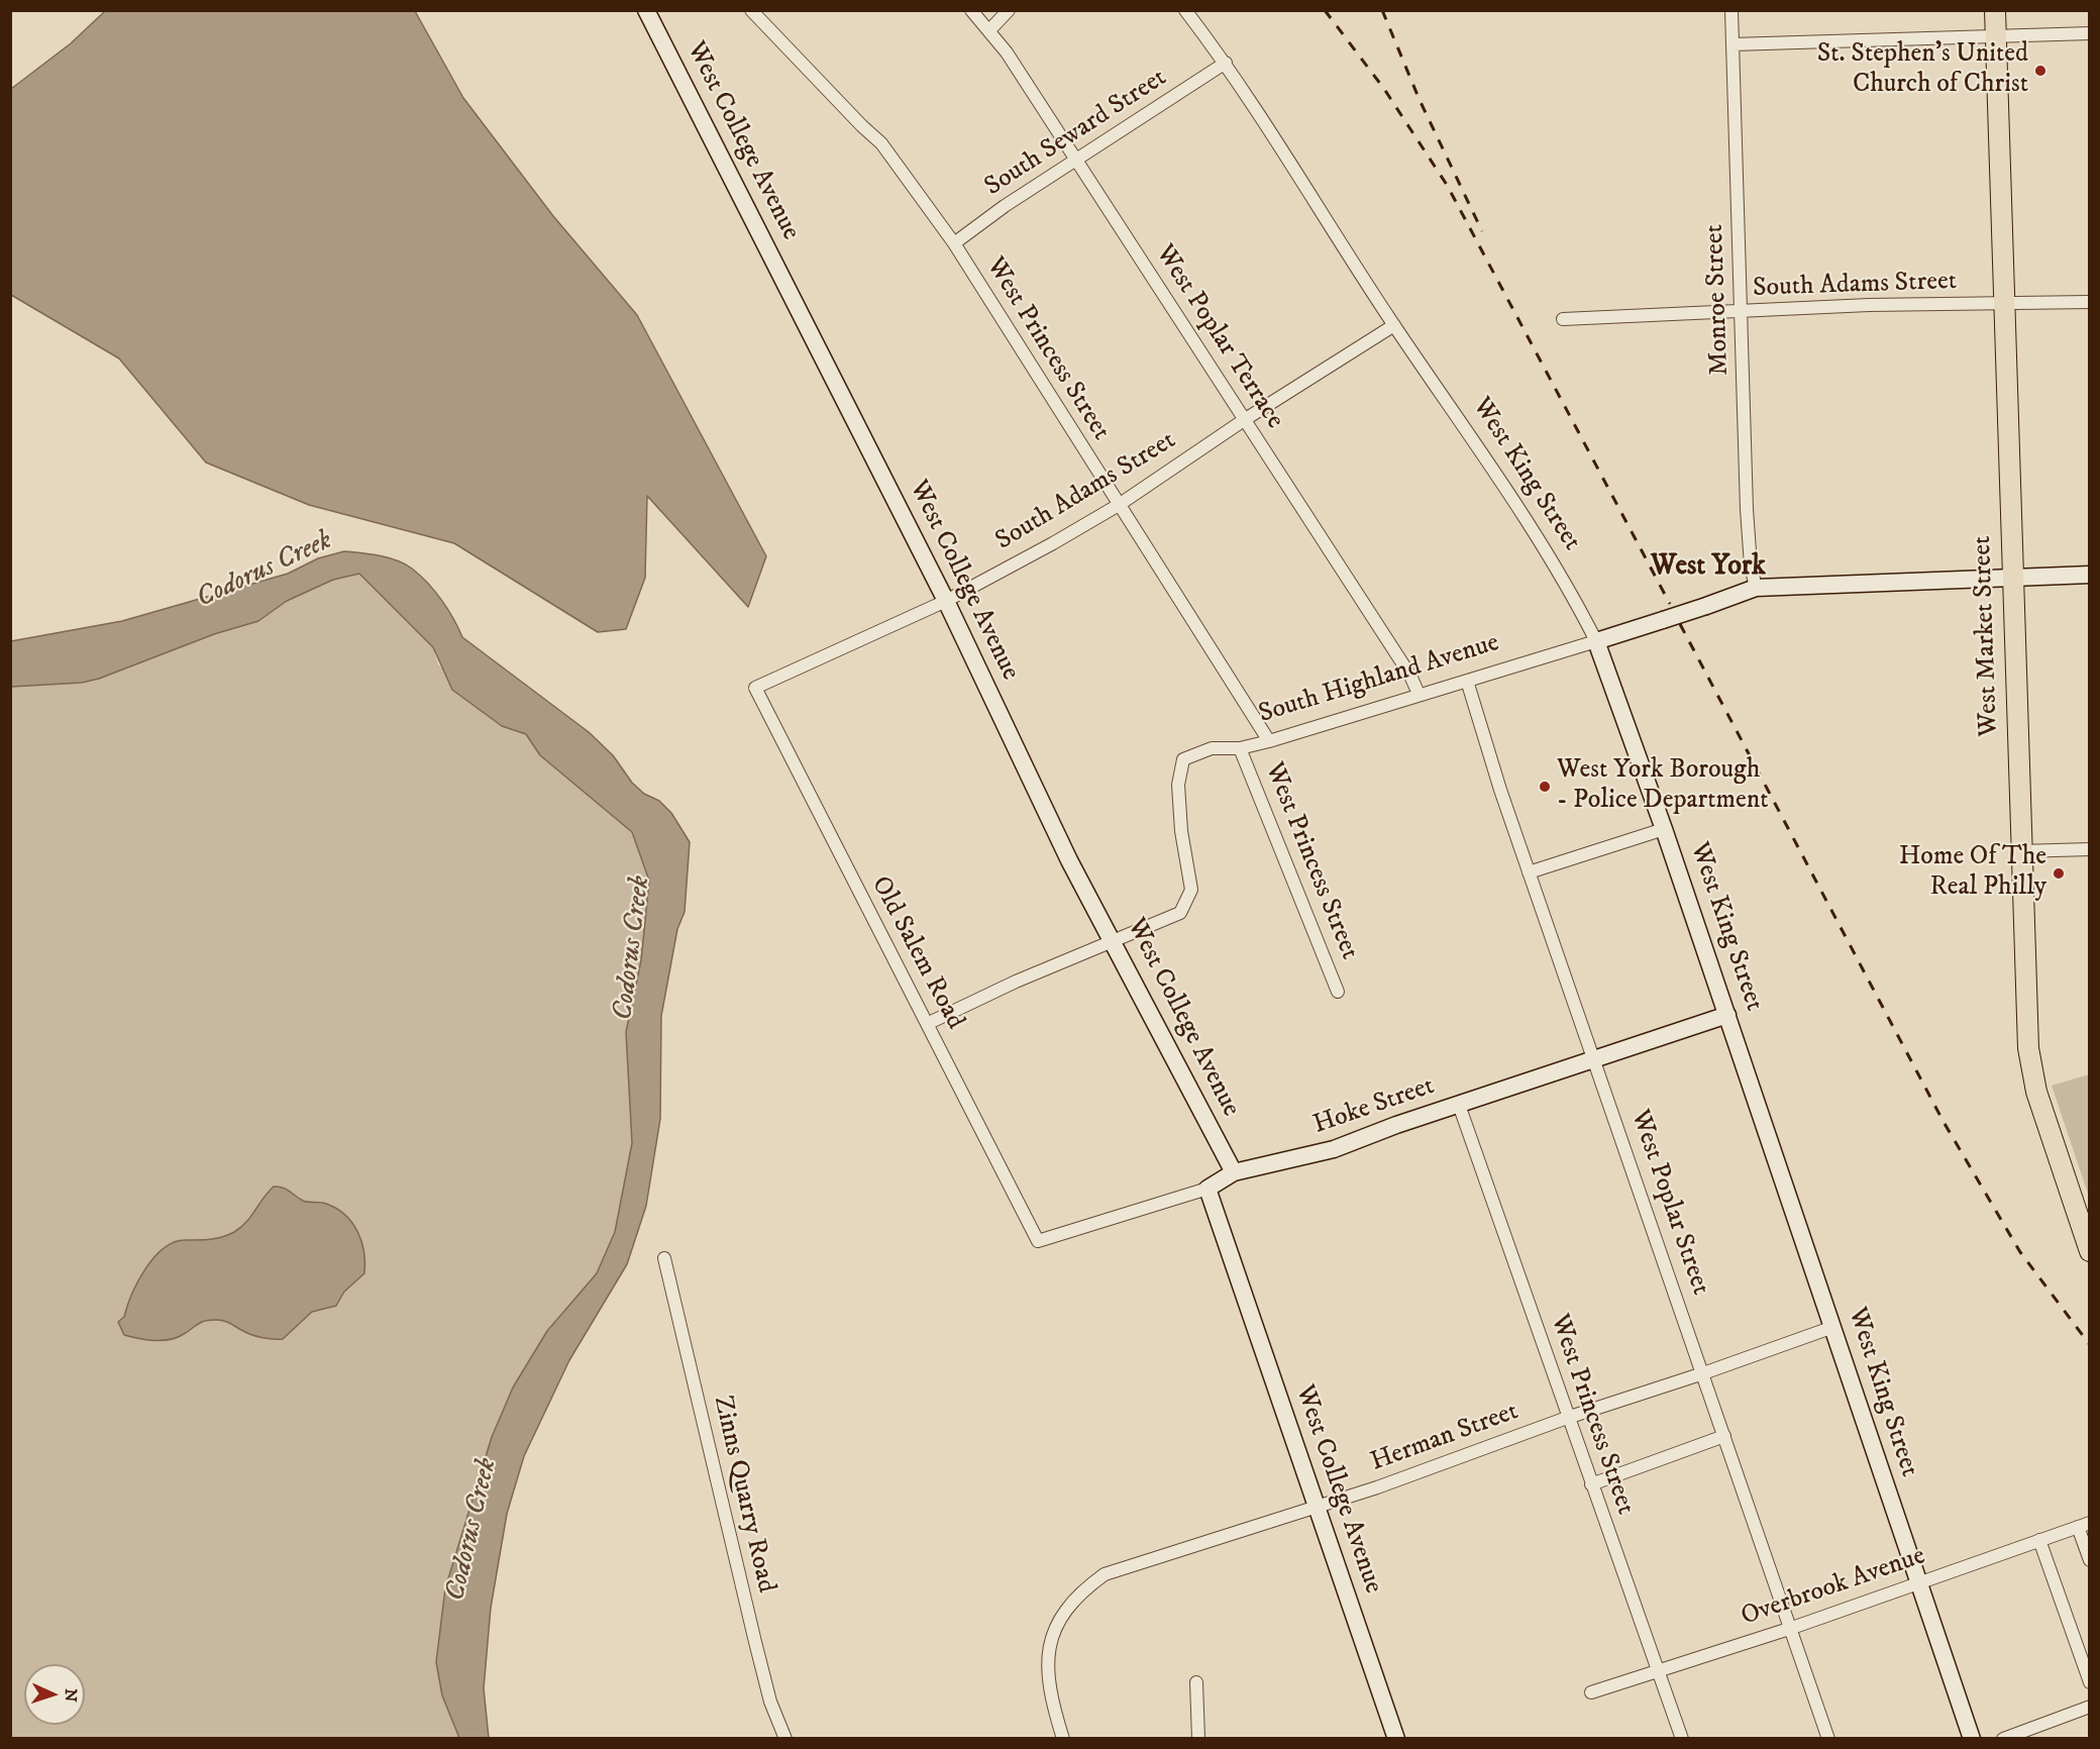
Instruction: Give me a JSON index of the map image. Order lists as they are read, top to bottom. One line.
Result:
{"streets":{"main road":["West Market Street"],"street":["South Seward Street","West College Avenue","South Adams Street","Monroe Street","West Poplar Terrace","West Princess Street","West King Street","South Highland Avenue","Old Salem Road","Hoke Street","West Poplar Street","Herman Street","Zinns Quarry Road","Overbrook Avenue"]},"crossings":[["South Seward Street","West Poplar Terrace"],["South Seward Street","West Princess Street"],["South Seward Street","West King Street"],["West College Avenue","South Adams Street"],["West College Avenue","South Highland Avenue"],["West College Avenue","Hoke Street"],["West College Avenue","Herman Street"],["South Adams Street","Monroe Street"],["South Adams Street","West Poplar Terrace"],["South Adams Street","West Princess Street"],["South Adams Street","West King Street"],["South Adams Street","West Market Street"],["South Adams Street","Old Salem Road"],["Monroe Street","South Highland Avenue"],["West Poplar Terrace","South Highland Avenue"],["West Princess Street","South Highland Avenue"],["West Princess Street","Hoke Street"],["West Princess Street","Herman Street"],["West Princess Street","Overbrook Avenue"],["West King Street","South Highland Avenue"],["West King Street","Hoke Street"],["West King Street","Herman Street"],["West King Street","Overbrook Avenue"],["West Market Street","South Highland Avenue"],["South Highland Avenue","Old Salem Road"],["South Highland Avenue","West Poplar Street"],["Old Salem Road","Hoke Street"],["Hoke Street","West Poplar Street"],["West Poplar Street","Herman Street"],["West Poplar Street","Overbrook Avenue"]],"districts":["West York"],"water":["Codorus Creek"],"places":["St. Stephen's United Church of Christ","West York Borough - Police Department","Home Of The Real Philly"],"north":"right"}
